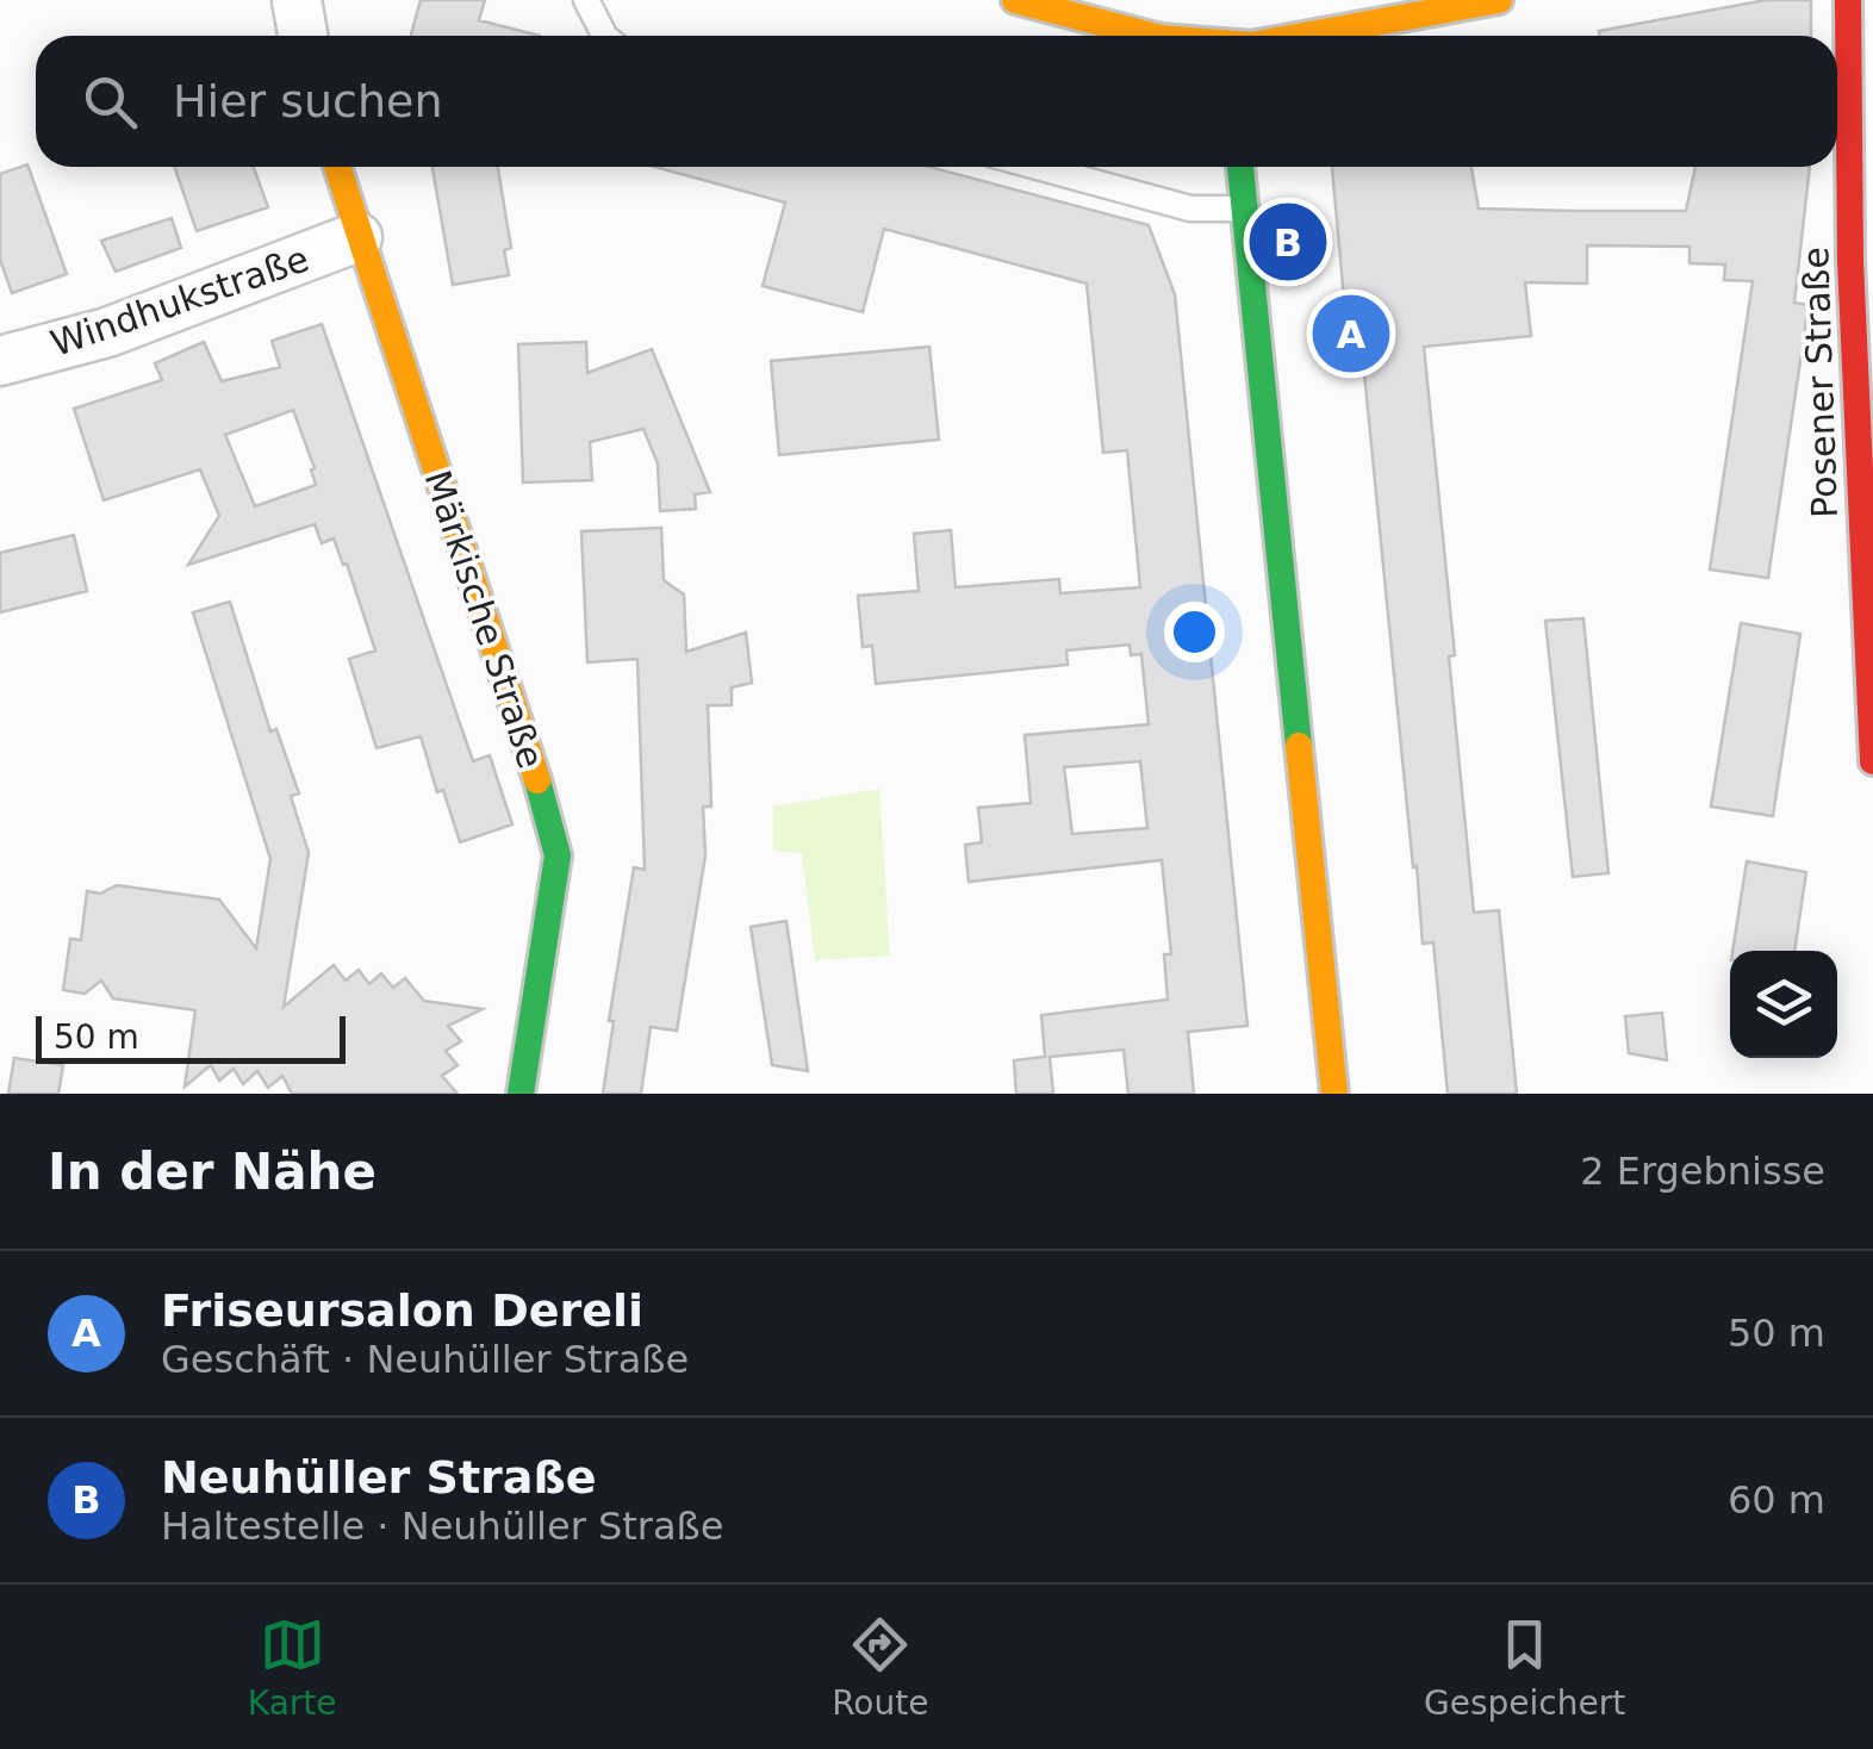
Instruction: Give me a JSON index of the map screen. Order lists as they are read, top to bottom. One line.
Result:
{"streets":{"street":["Windhukstraße","Posener Straße","Märkische Straße"]},"crossings":[["Windhukstraße","Märkische Straße"]],"scale_bar":"50 m","page":{"search":"Hier suchen","pins":["B","A"],"scale":"50 m","heading":["In der Nähe","2 Ergebnisse"],"list":[{"mark":"A","name":"Friseursalon Dereli","note":"Geschäft · Neuhüller Straße","value":"50 m"},{"mark":"B","name":"Neuhüller Straße","note":"Haltestelle · Neuhüller Straße","value":"60 m"}],"nav":["Karte","Route","Gespeichert"]}}
